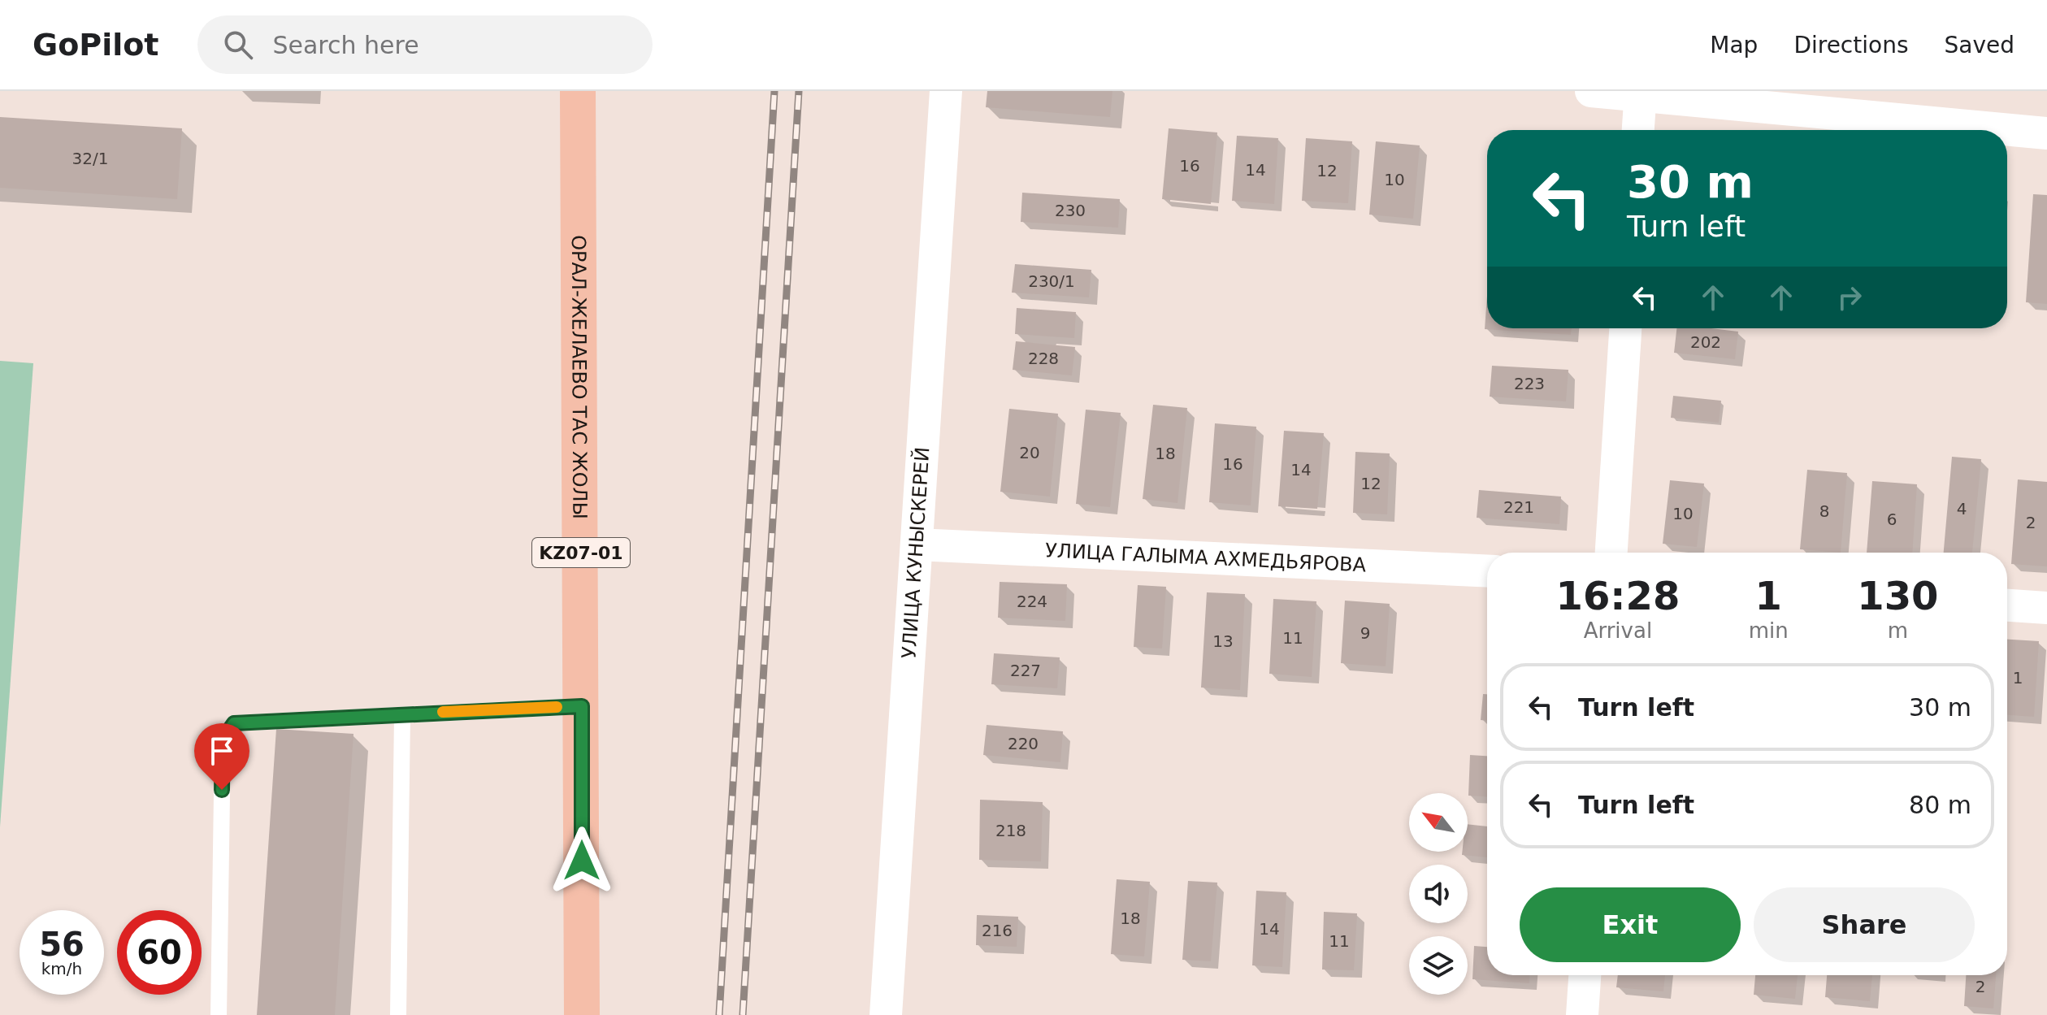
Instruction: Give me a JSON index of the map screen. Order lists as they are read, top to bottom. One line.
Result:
{"streets":{"main road":["ОРАЛ-ЖЕЛАЕВО ТАС ЖОЛЫ","KZ07-01"],"street":["УЛИЦА КУНЫСКЕРЕЙ","УЛИЦА ГАЛЫМА АХМЕДЬЯРОВА"]},"crossings":[["УЛИЦА КУНЫСКЕРЕЙ","УЛИЦА ГАЛЫМА АХМЕДЬЯРОВА"]],"house_numbers":["32/1","16","14","12","10","230","230/1","202","228","223","20","18","16","14","12","221","4","8","10","6","2","224","9","11","13","227","1","220","218","18","14","216","11","2"],"north":"top left","page":{"header":"GoPilot","search":"Search here","nav":["Map","Directions","Saved"],"turn":["30 m","Turn left"],"eta":["16:28","Arrival","1","min","130","m"],"list":[{"name":"Turn left","value":"30 m"},{"name":"Turn left","value":"80 m"}],"buttons":["Exit","Share"],"speed":"56 km/h","limit":"60"}}
